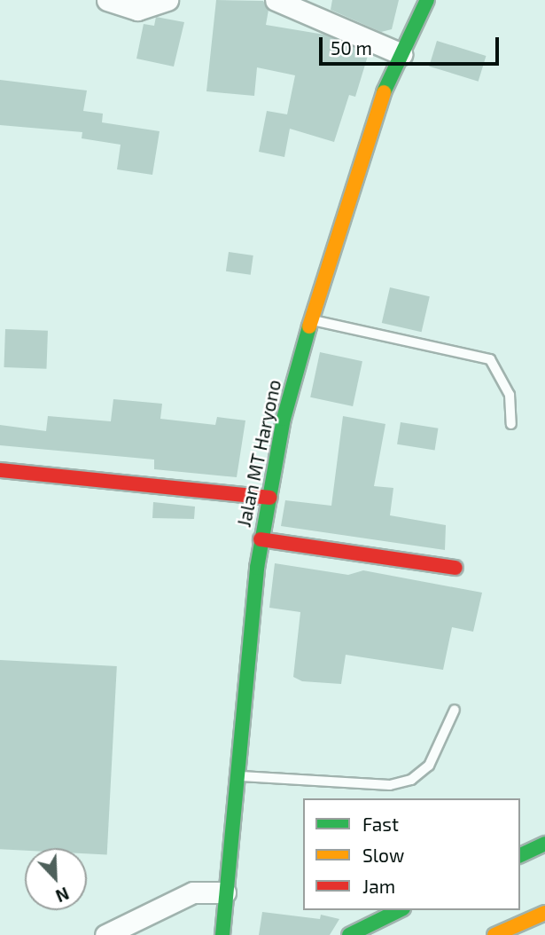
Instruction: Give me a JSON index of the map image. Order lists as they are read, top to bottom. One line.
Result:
{"streets":{"main road":["Jalan MT Haryono"]},"legend":["Fast","Slow","Jam"],"scale_bar":"50 m","north":"bottom right"}
